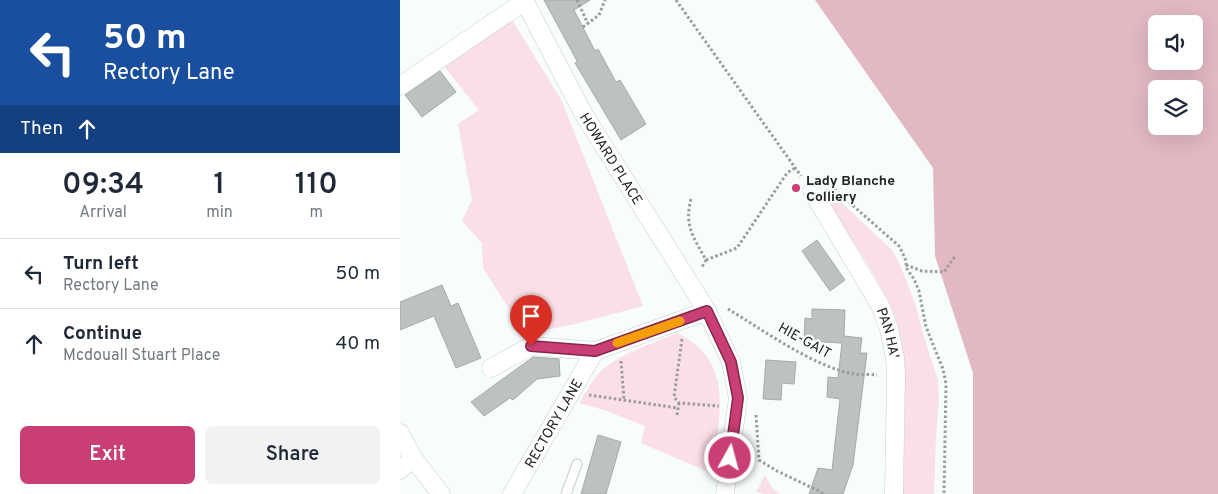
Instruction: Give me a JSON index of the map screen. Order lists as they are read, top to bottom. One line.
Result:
{"streets":{"street":["HOWARD PLACE","PAN HA'","RECTORY LANE"],"path":["HIE-GAIT"]},"crossings":[["PAN HA'","HIE-GAIT"]],"places":["Lady Blanche Colliery"],"page":{"turn":["50 m","Rectory Lane"],"then":"Then","eta":["09:34","Arrival","1","min","110","m"],"list":[{"name":"Turn left","note":"Rectory Lane","value":"50 m"},{"name":"Continue","note":"Mcdouall Stuart Place","value":"40 m"}],"buttons":["Exit","Share"]}}
